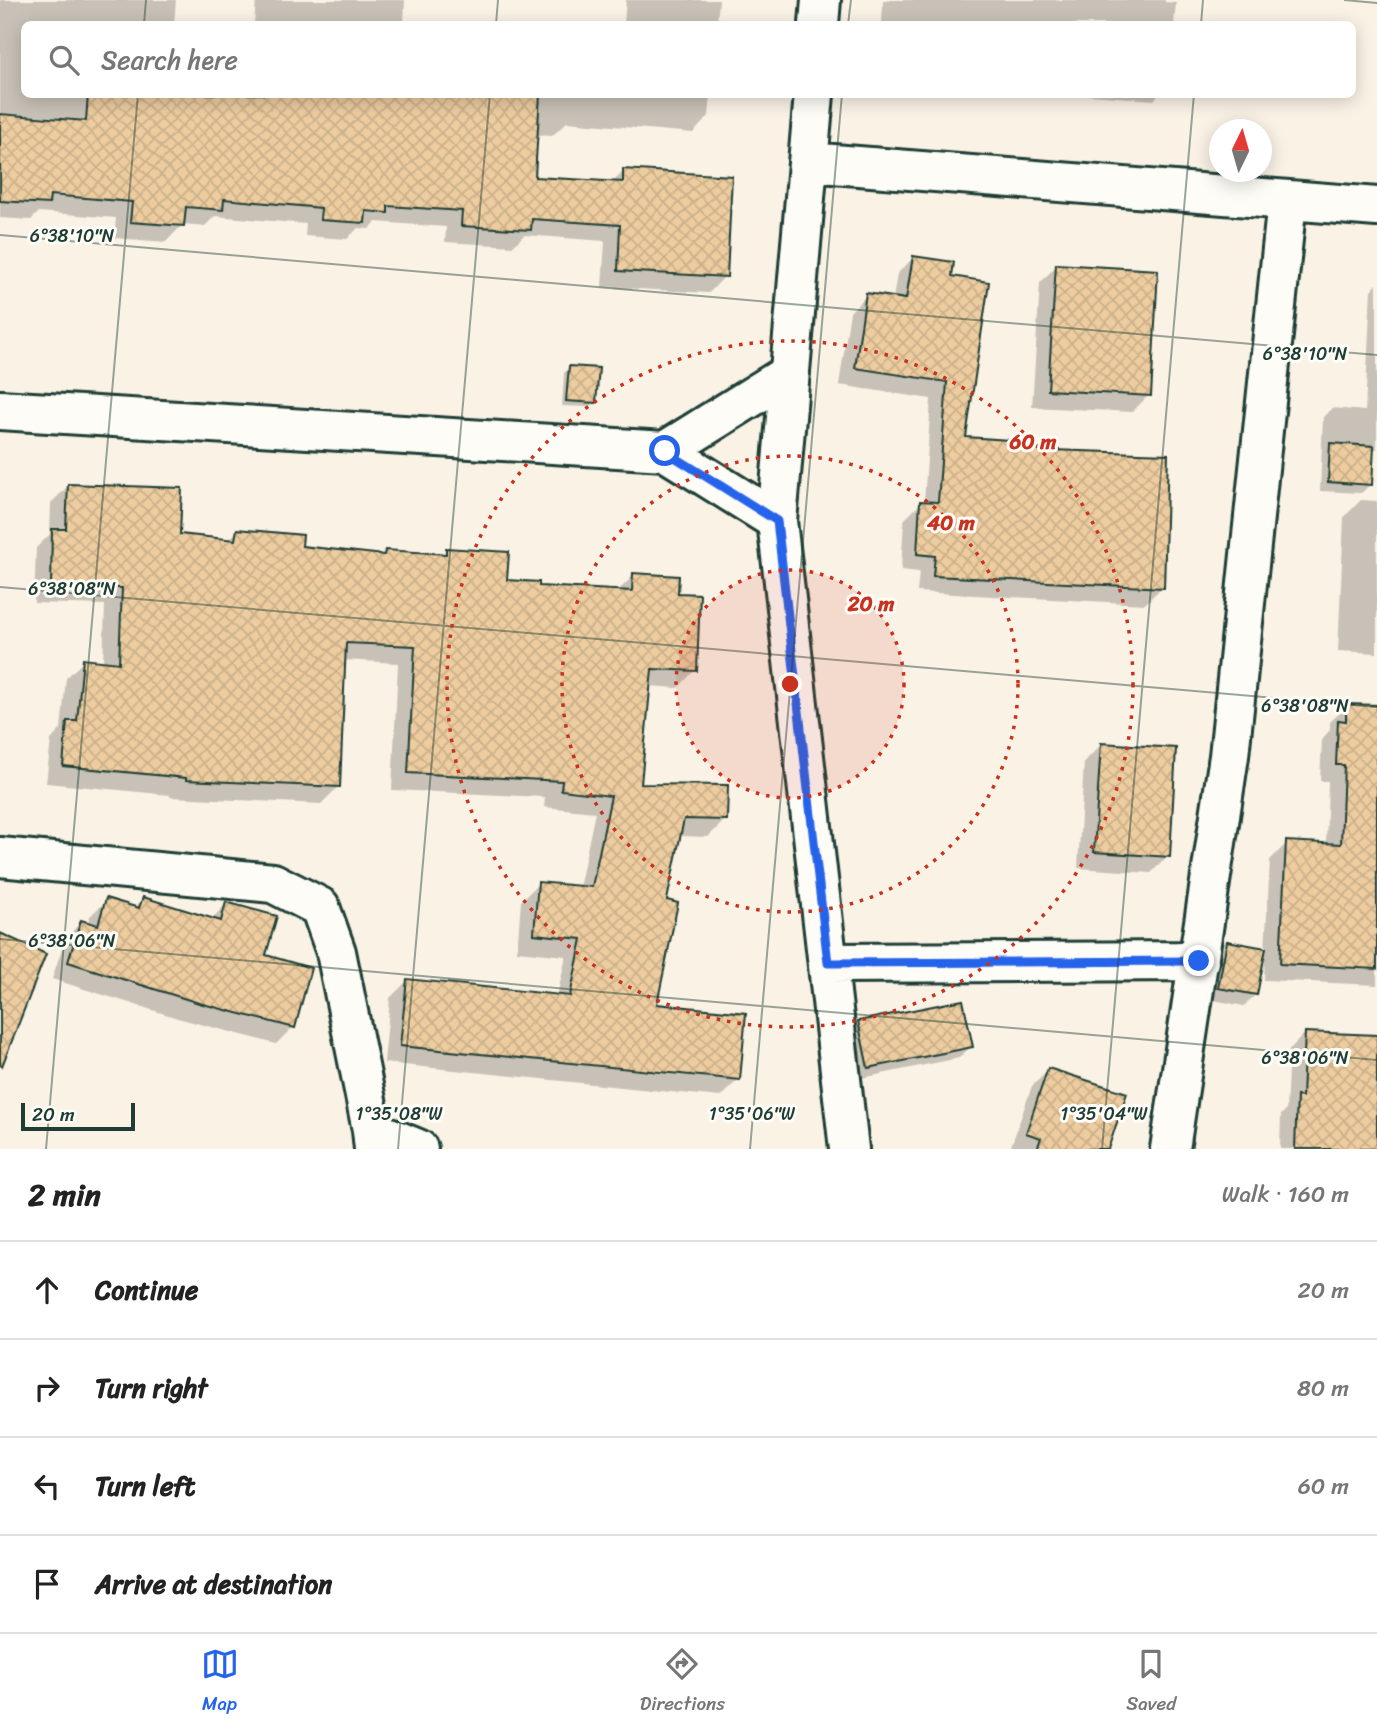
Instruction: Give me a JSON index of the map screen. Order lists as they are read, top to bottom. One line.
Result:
{"scale_bar":"20 m","north":"top","page":{"search":"Search here","scale":"20 m","heading":["2 min","Walk · 160 m"],"list":[["Continue","20 m"],["Turn right","80 m"],["Turn left","60 m"],"Arrive at destination"],"nav":["Map","Directions","Saved"]},"coordinates":["6°38'10\"N","6°38'08\"N","6°38'06\"N","1°35'08\"W","1°35'06\"W","1°35'04\"W"],"rings":["60 m","40 m","20 m"]}
